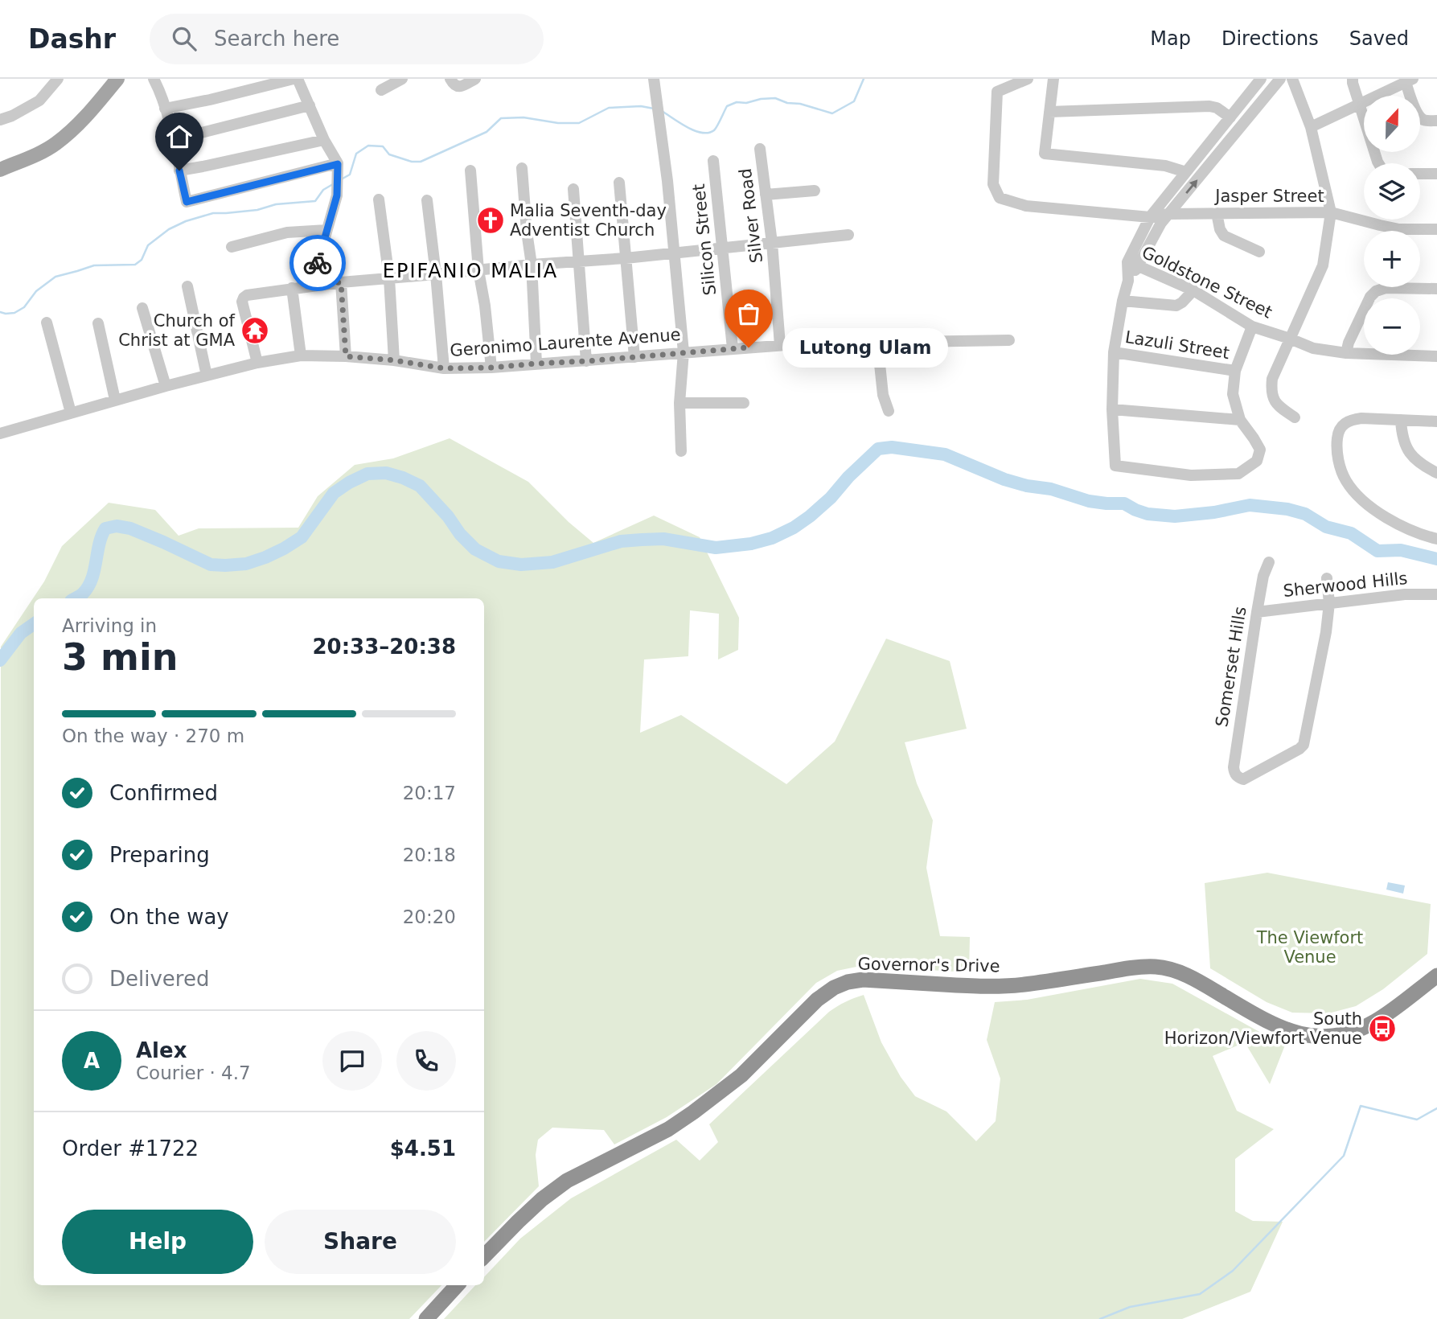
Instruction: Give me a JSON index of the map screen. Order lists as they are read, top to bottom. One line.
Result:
{"streets":{"highway":["Governor's Drive"],"street":["Jasper Street","Silver Road","Silicon Street","Goldstone Street","Geronimo Laurente Avenue","Lazuli Street","Sherwood Hills","Somerset Hills"]},"crossings":[["Silver Road","Geronimo Laurente Avenue"],["Silicon Street","Geronimo Laurente Avenue"],["Sherwood Hills","Somerset Hills"]],"districts":["EPIFANIO MALIA"],"parks":["The Viewfort Venue"],"places":{"church":["Malia Seventh-day Adventist Church"],"temple":["Church of Christ at GMA"],"other":["Lutong Ulam"],"bus stop":["South Horizon/Viewfort Venue"]},"north":"top","page":{"header":"Dashr","search":"Search here","nav":["Map","Directions","Saved"],"map_buttons":["+","−"],"bubble":"Lutong Ulam","heading":["3 min","Arriving in","20:33–20:38"],"panel":["Alex","Courier · 4.7","Order #1722","$4.51"],"bar":"On the way · 270 m","list":[["Confirmed","20:17"],["Preparing","20:18"],["On the way","20:20"],"Delivered"],"round":"A","buttons":["Help","Share"]}}
